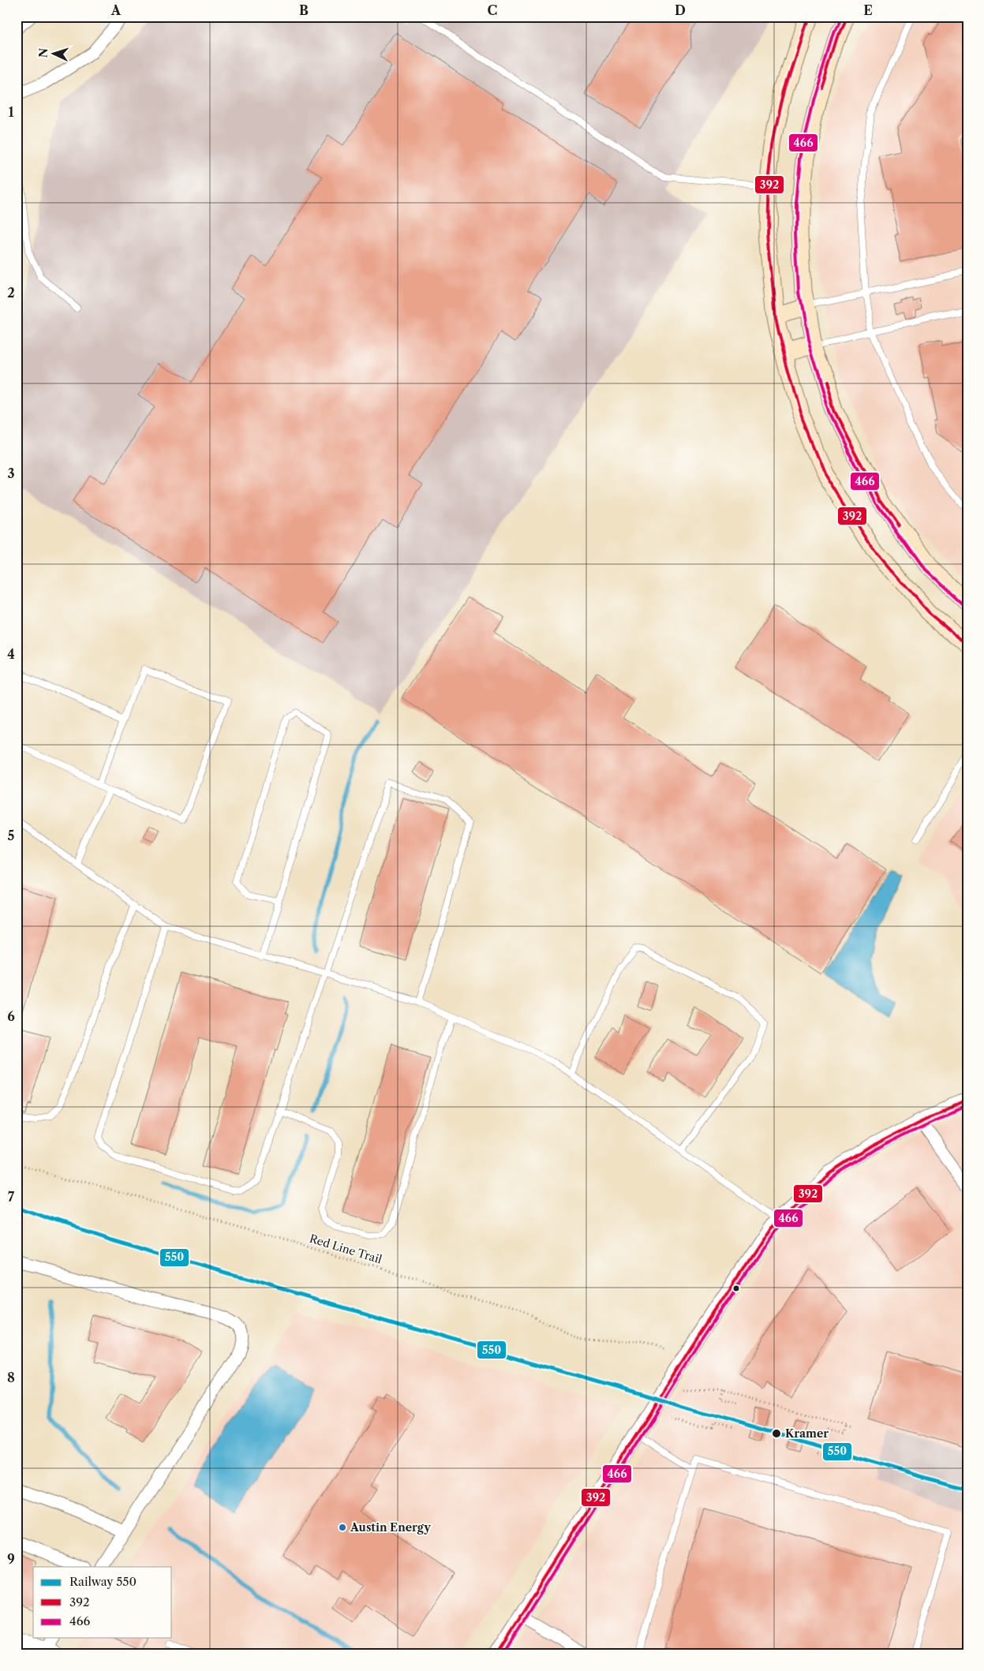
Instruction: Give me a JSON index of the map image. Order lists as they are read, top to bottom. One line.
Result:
{"streets":{"path":["Red Line Trail"]},"places":["Kramer","Austin Energy"],"lines":["transit line 392","transit line 466","rail line 550"],"legend":["Railway 550","392","466"],"north":"left","grid":{"columns":["A","B","C","D","E"],"rows":["1","2","3","4","5","6","7","8","9"]}}
